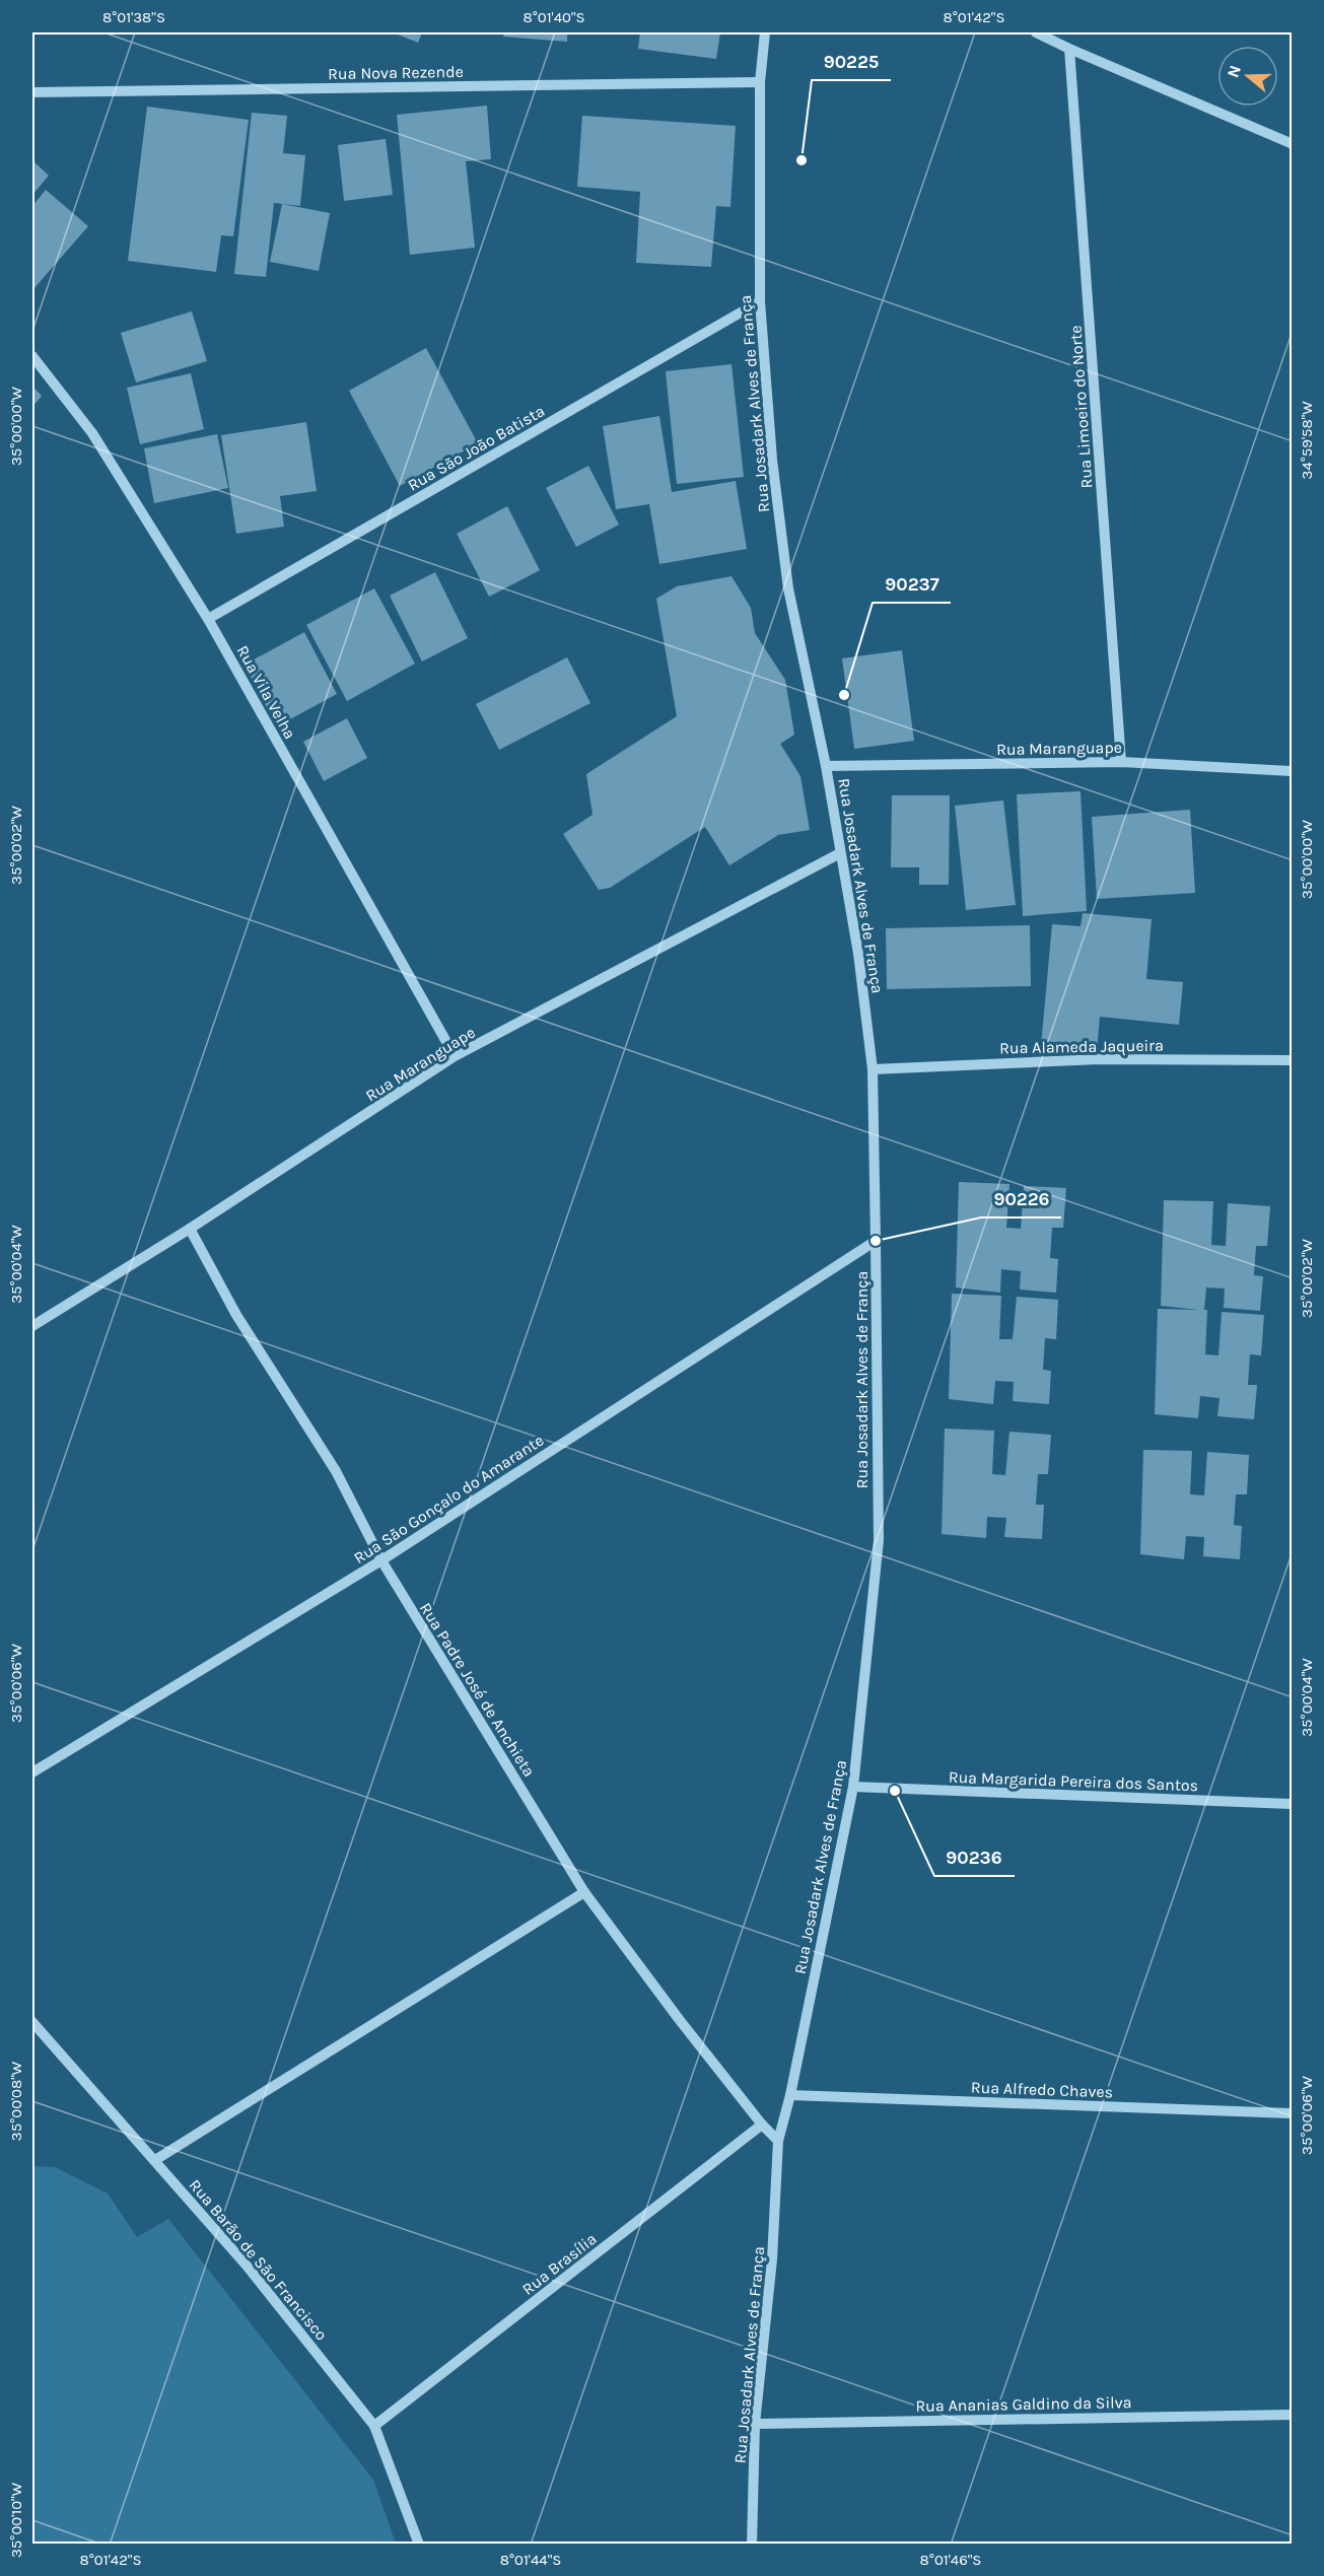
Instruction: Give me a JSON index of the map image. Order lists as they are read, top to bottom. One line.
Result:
{"streets":{"street":["Rua Nova Rezende","Rua Josadark Alves de França","Rua Limoeiro do Norte","Rua São João Batista","Rua Vila Velha","Rua Maranguape","Rua Alameda Jaqueira","Rua São Gonçalo do Amarante","Rua Padre José de Anchieta","Rua Margarida Pereira dos Santos","Rua Alfredo Chaves","Rua Barão de São Francisco","Rua Brasília","Rua Ananias Galdino da Silva"]},"crossings":[["Rua Nova Rezende","Rua Josadark Alves de França"],["Rua Josadark Alves de França","Rua São João Batista"],["Rua Josadark Alves de França","Rua Maranguape"],["Rua Josadark Alves de França","Rua Alameda Jaqueira"],["Rua Josadark Alves de França","Rua São Gonçalo do Amarante"],["Rua Josadark Alves de França","Rua Padre José de Anchieta"],["Rua Josadark Alves de França","Rua Margarida Pereira dos Santos"],["Rua Josadark Alves de França","Rua Alfredo Chaves"],["Rua Josadark Alves de França","Rua Ananias Galdino da Silva"],["Rua Limoeiro do Norte","Rua Maranguape"],["Rua São João Batista","Rua Vila Velha"],["Rua Vila Velha","Rua Maranguape"],["Rua Maranguape","Rua Padre José de Anchieta"],["Rua São Gonçalo do Amarante","Rua Padre José de Anchieta"],["Rua Padre José de Anchieta","Rua Brasília"],["Rua Barão de São Francisco","Rua Brasília"]],"places":["90225","90237","90226","90236"],"north":"left","coordinates":["8°01'38\"S","8°01'40\"S","8°01'42\"S","35°00'00\"W","34°59'58\"W","35°00'02\"W","35°00'04\"W","35°00'06\"W","35°00'08\"W","35°00'10\"W","8°01'44\"S","8°01'46\"S"]}
